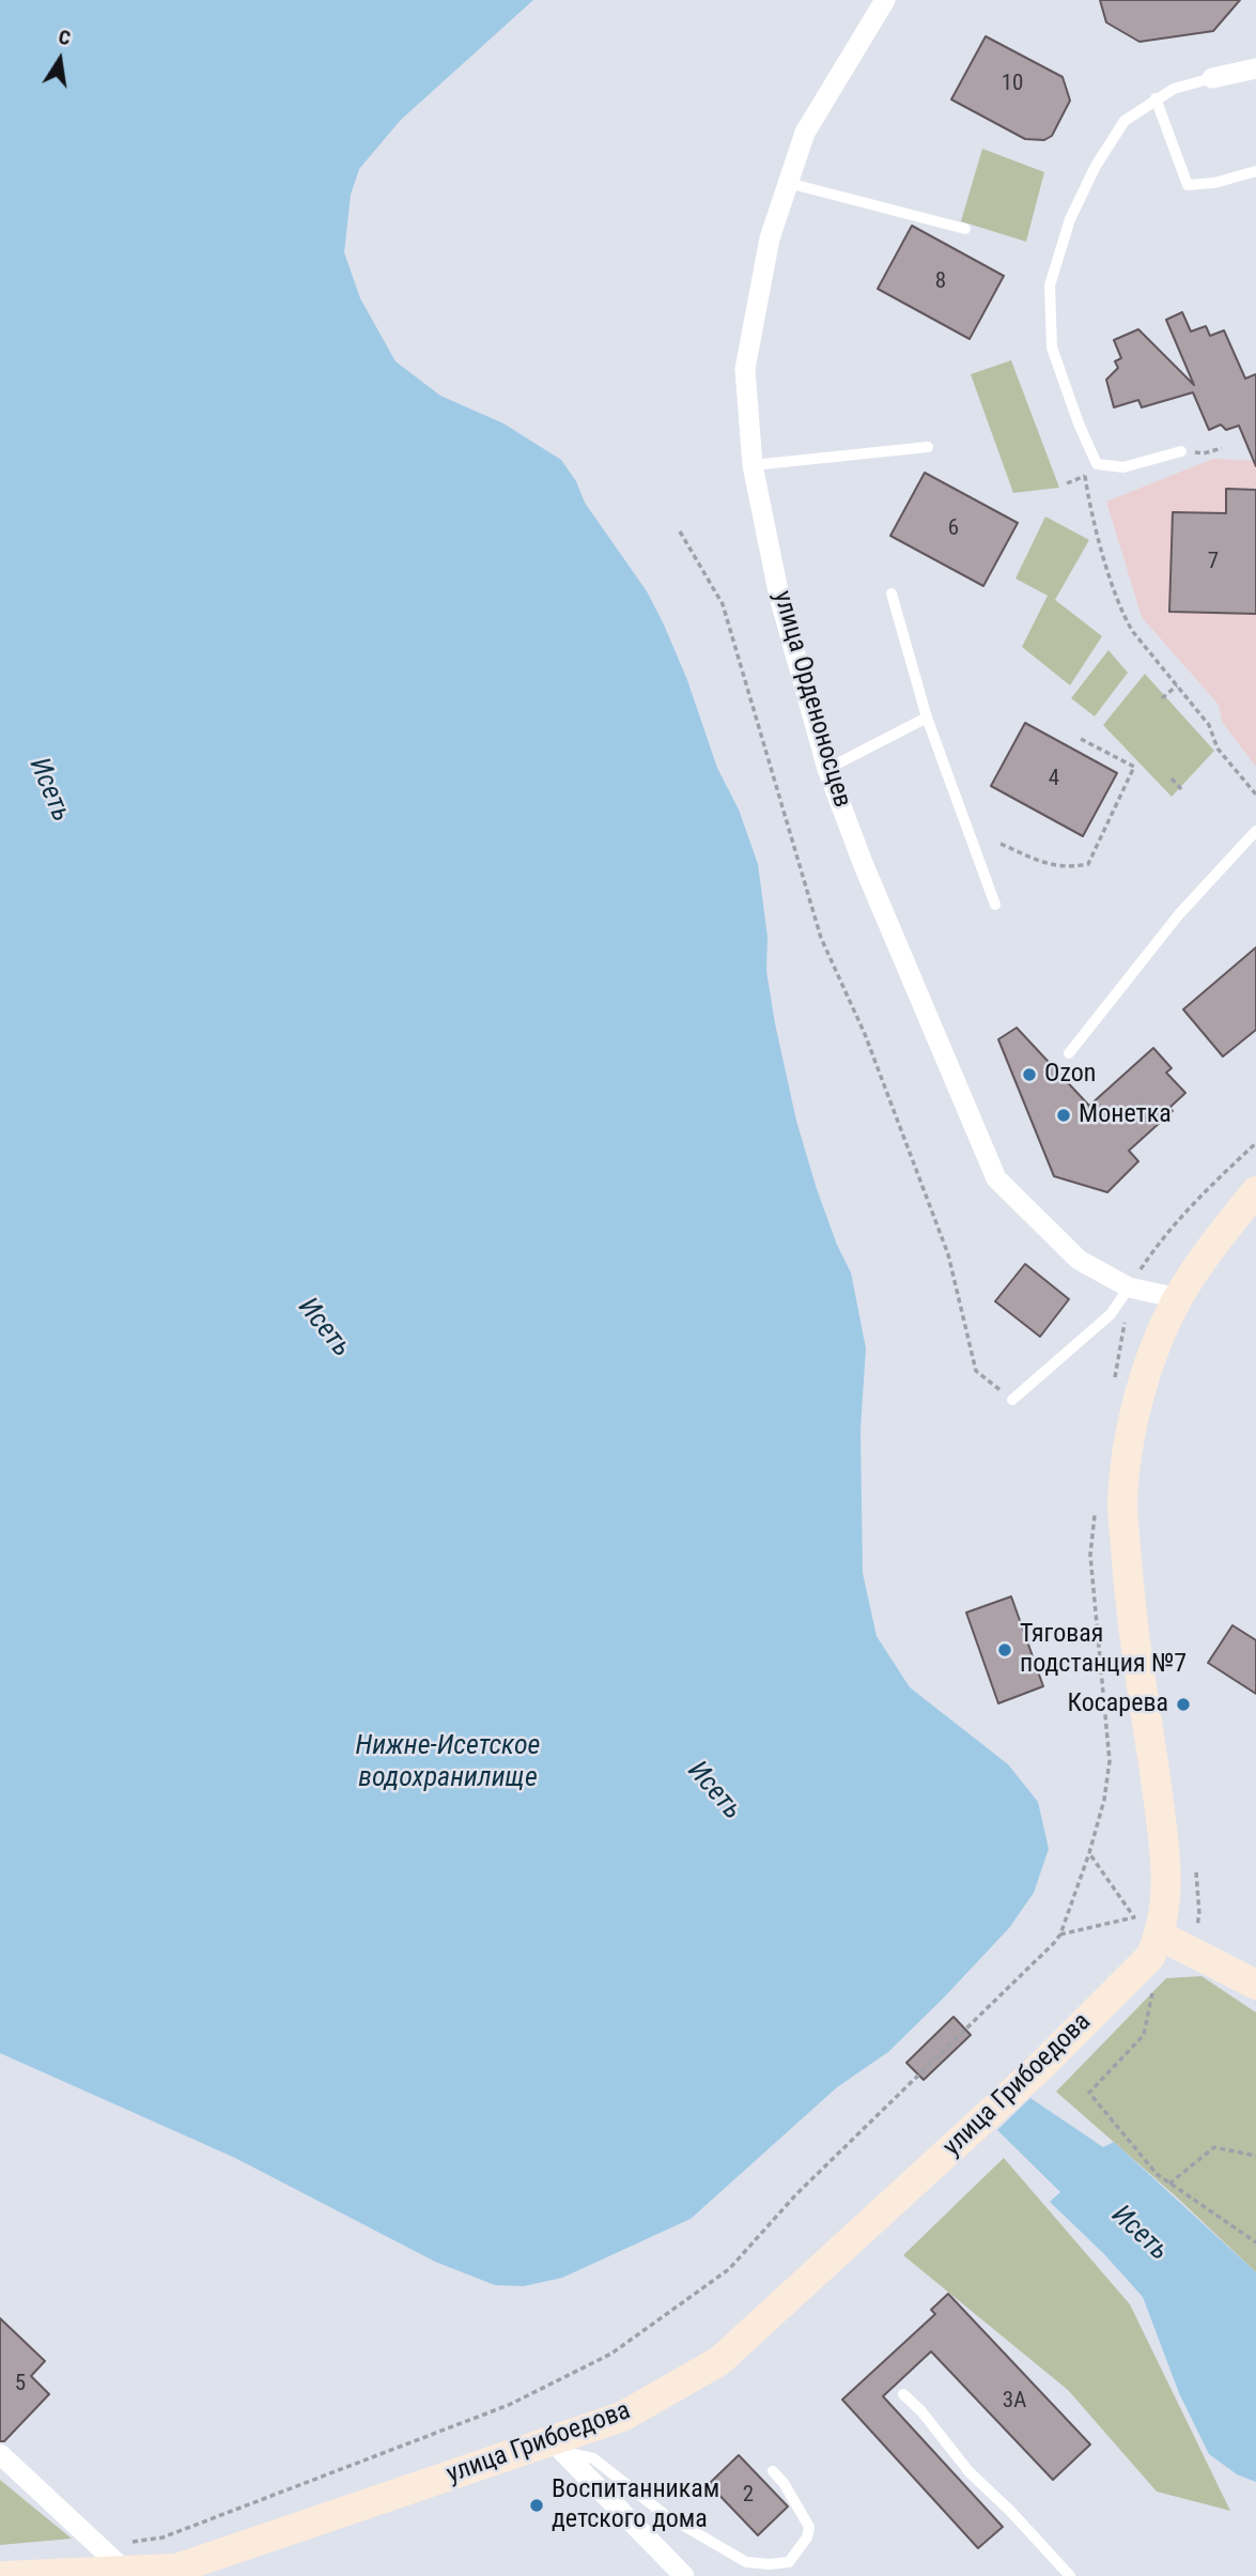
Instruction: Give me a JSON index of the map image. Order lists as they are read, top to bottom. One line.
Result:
{"streets":{"main road":["улица Грибоедова"],"street":["улица Орденоносцев"]},"crossings":[["улица Орденоносцев","улица Грибоедова"]],"water":["Исеть","Нижне-Исетское водохранилище"],"places":["Ozon","Монетка","Тяговая подстанция №7","Косарева","Воспитанникам детского дома"],"house_numbers":["10","8","6","7","4","5","3А","2"],"north":"top"}
